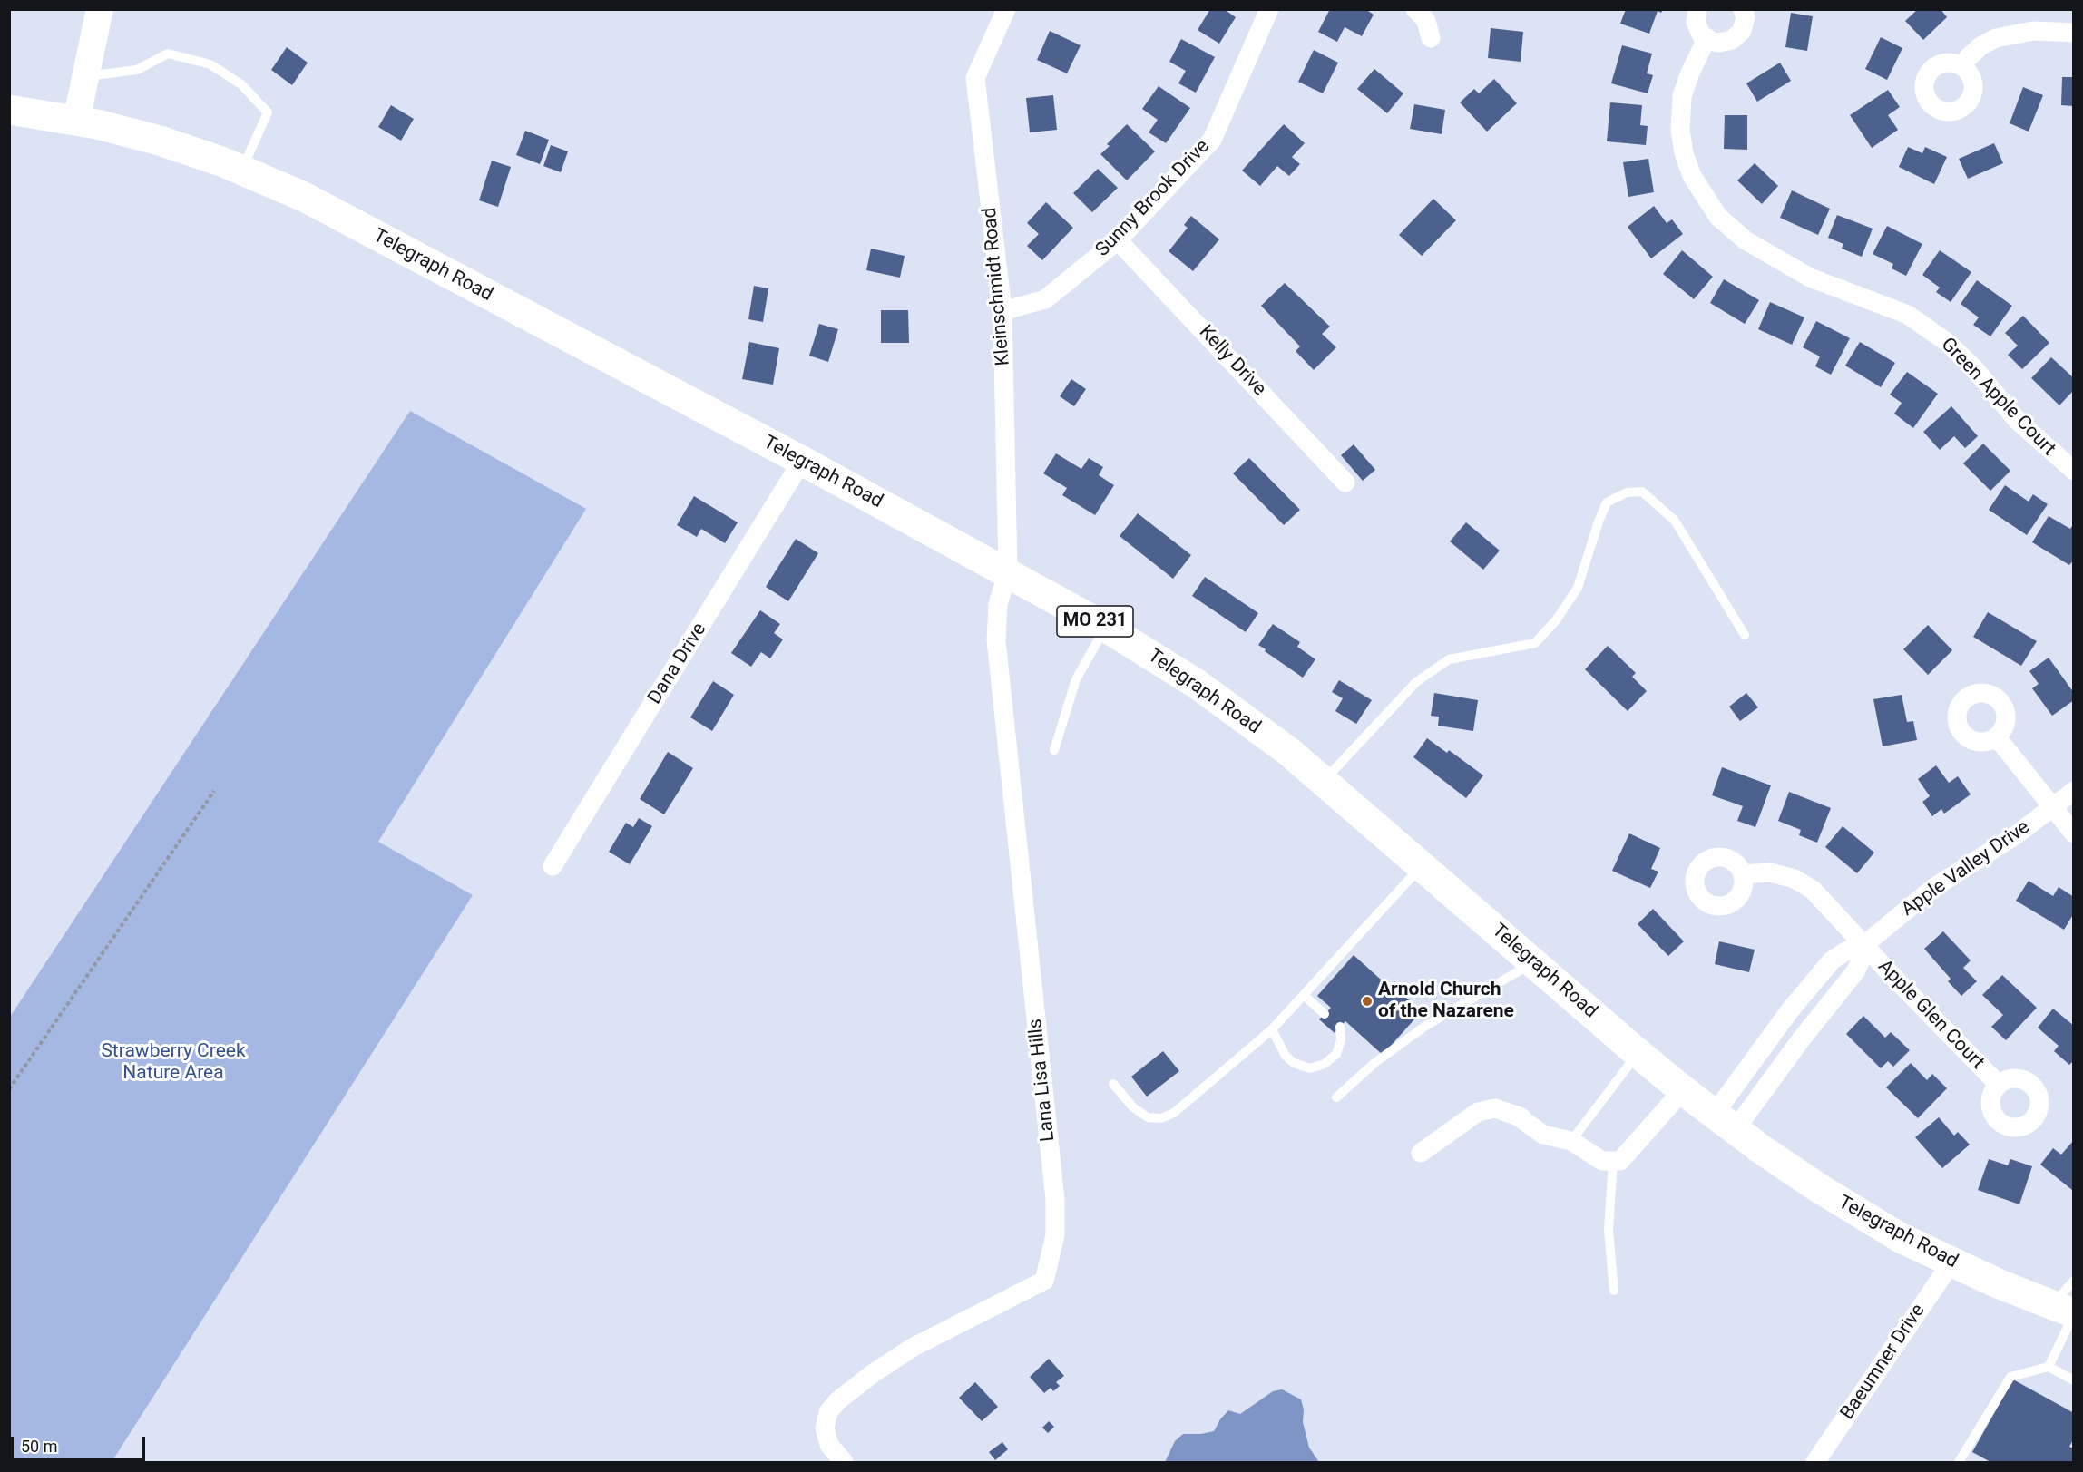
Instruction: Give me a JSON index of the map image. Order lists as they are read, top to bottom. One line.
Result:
{"streets":{"main road":["Telegraph Road","MO 231"],"street":["Sunny Brook Drive","Kleinschmidt Road","Kelly Drive","Green Apple Court","Dana Drive","Apple Valley Drive","Apple Glen Court","Lana Lisa Hills","Baeumner Drive"]},"crossings":[["Sunny Brook Drive","Kleinschmidt Road"],["Sunny Brook Drive","Kelly Drive"],["Telegraph Road","Kleinschmidt Road"],["Telegraph Road","Dana Drive"],["Telegraph Road","Apple Valley Drive"],["Telegraph Road","Lana Lisa Hills"],["Telegraph Road","Baeumner Drive"],["Kleinschmidt Road","Lana Lisa Hills"],["Apple Valley Drive","Apple Glen Court"]],"parks":["Strawberry Creek Nature Area"],"places":["Arnold Church of the Nazarene"],"scale_bar":"50 m"}
